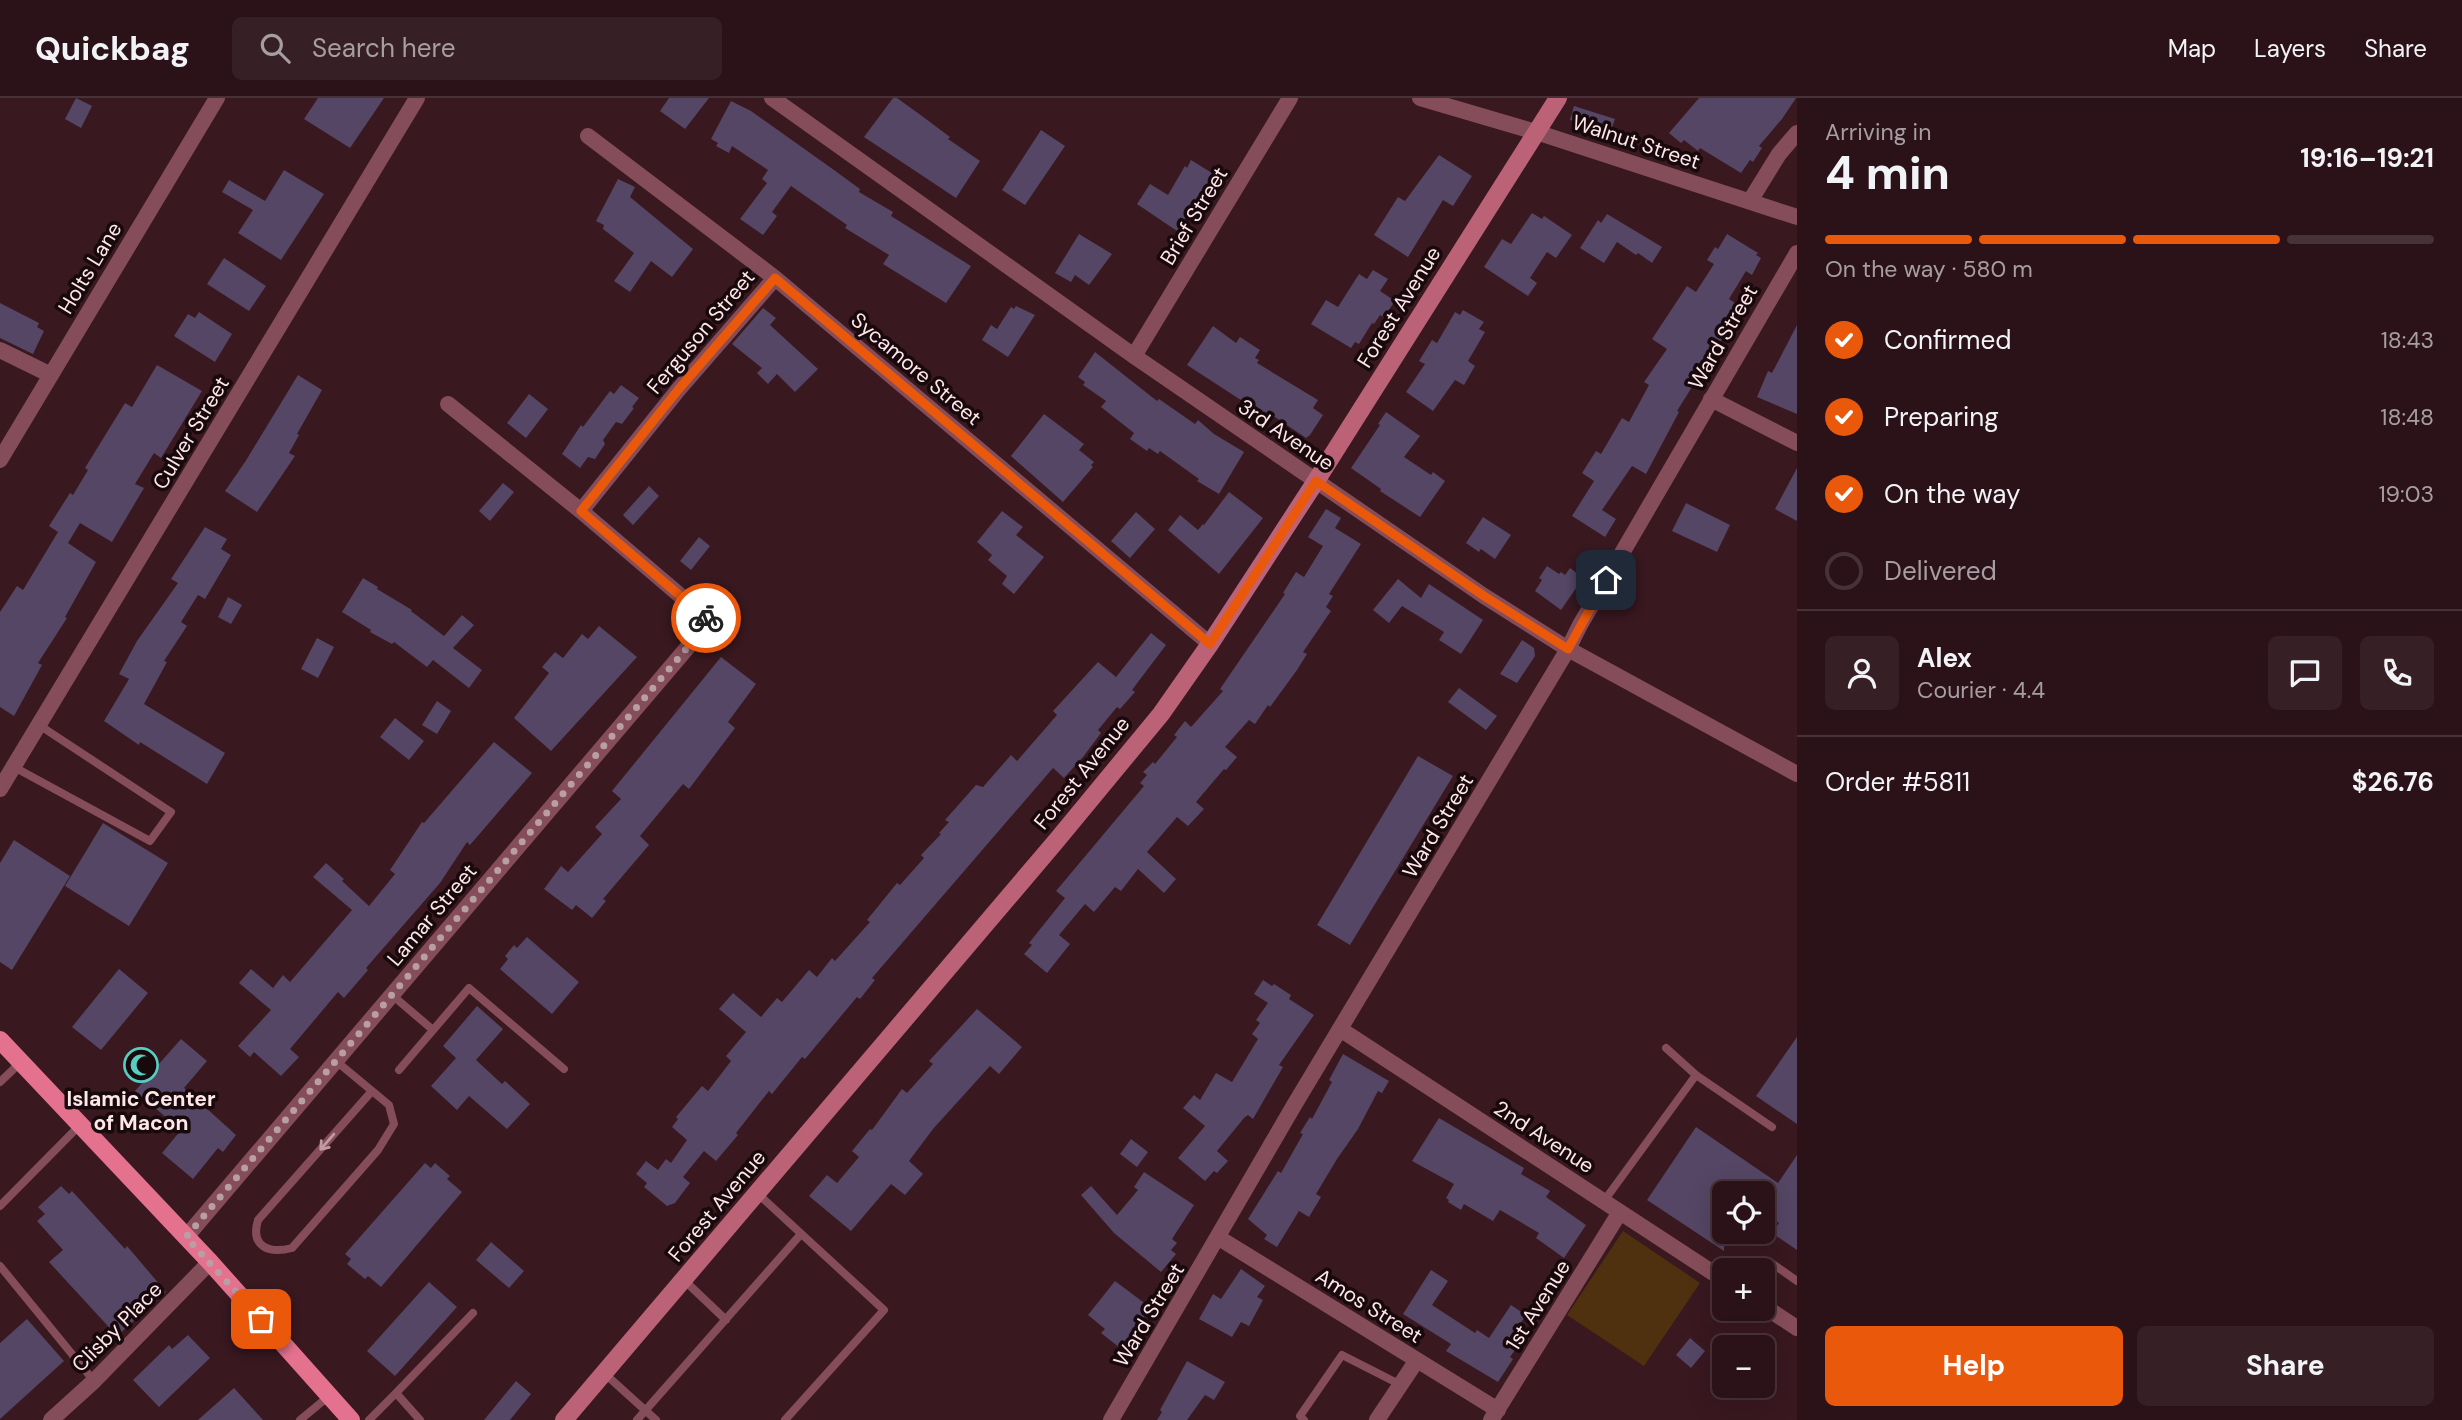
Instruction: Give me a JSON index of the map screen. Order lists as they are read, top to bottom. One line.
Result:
{"streets":{"street":["Walnut Street","Brief Street","Holts Lane","Forest Avenue","Ferguson Street","Ward Street","Sycamore Street","Culver Street","3rd Avenue","Lamar Street","2nd Avenue","1st Avenue","Amos Street","Clisby Place"]},"crossings":[["Walnut Street","Forest Avenue"],["Brief Street","3rd Avenue"],["Forest Avenue","Sycamore Street"],["Forest Avenue","3rd Avenue"],["Ferguson Street","Sycamore Street"],["Ferguson Street","Lamar Street"],["Ward Street","3rd Avenue"],["Ward Street","2nd Avenue"],["Ward Street","Amos Street"],["2nd Avenue","1st Avenue"],["1st Avenue","Amos Street"]],"places":{"mosque":["Islamic Center of Macon"]},"page":{"header":"Quickbag","search":"Search here","nav":["Map","Layers","Share"],"heading":["4 min","Arriving in","19:16–19:21"],"panel":["Alex","Courier · 4.4","Order #5811","$26.76"],"bar":"On the way · 580 m","list":[["Confirmed","18:43"],["Preparing","18:48"],["On the way","19:03"],"Delivered"],"map_buttons":["+","−"],"buttons":["Help","Share"]}}
